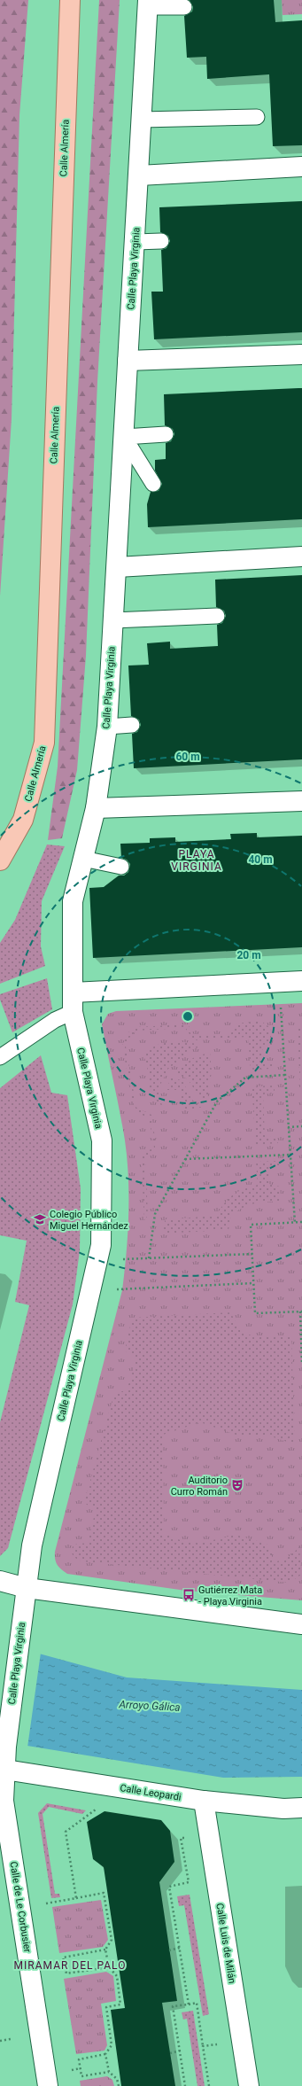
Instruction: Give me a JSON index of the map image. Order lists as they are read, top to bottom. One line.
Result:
{"streets":{"main road":["Calle Almería"],"street":["Calle Playa Virginia","Calle Leopardi","Calle de Le Corbusier","Calle Luis de Milán"]},"crossings":[["Calle Playa Virginia","Calle Leopardi"],["Calle Playa Virginia","Calle de Le Corbusier"],["Calle Leopardi","Calle de Le Corbusier"],["Calle Leopardi","Calle Luis de Milán"]],"districts":["PLAYA VIRGINIA","MIRAMAR DEL PALO"],"water":["Arroyo Gálica"],"places":{"school or university":["Colegio Público Miguel Hernández"],"theatre":["Auditorio Curro Román"],"bus stop":["Gutiérrez Mata - Playa Virginia"]},"rings":["60 m","40 m","20 m"]}
